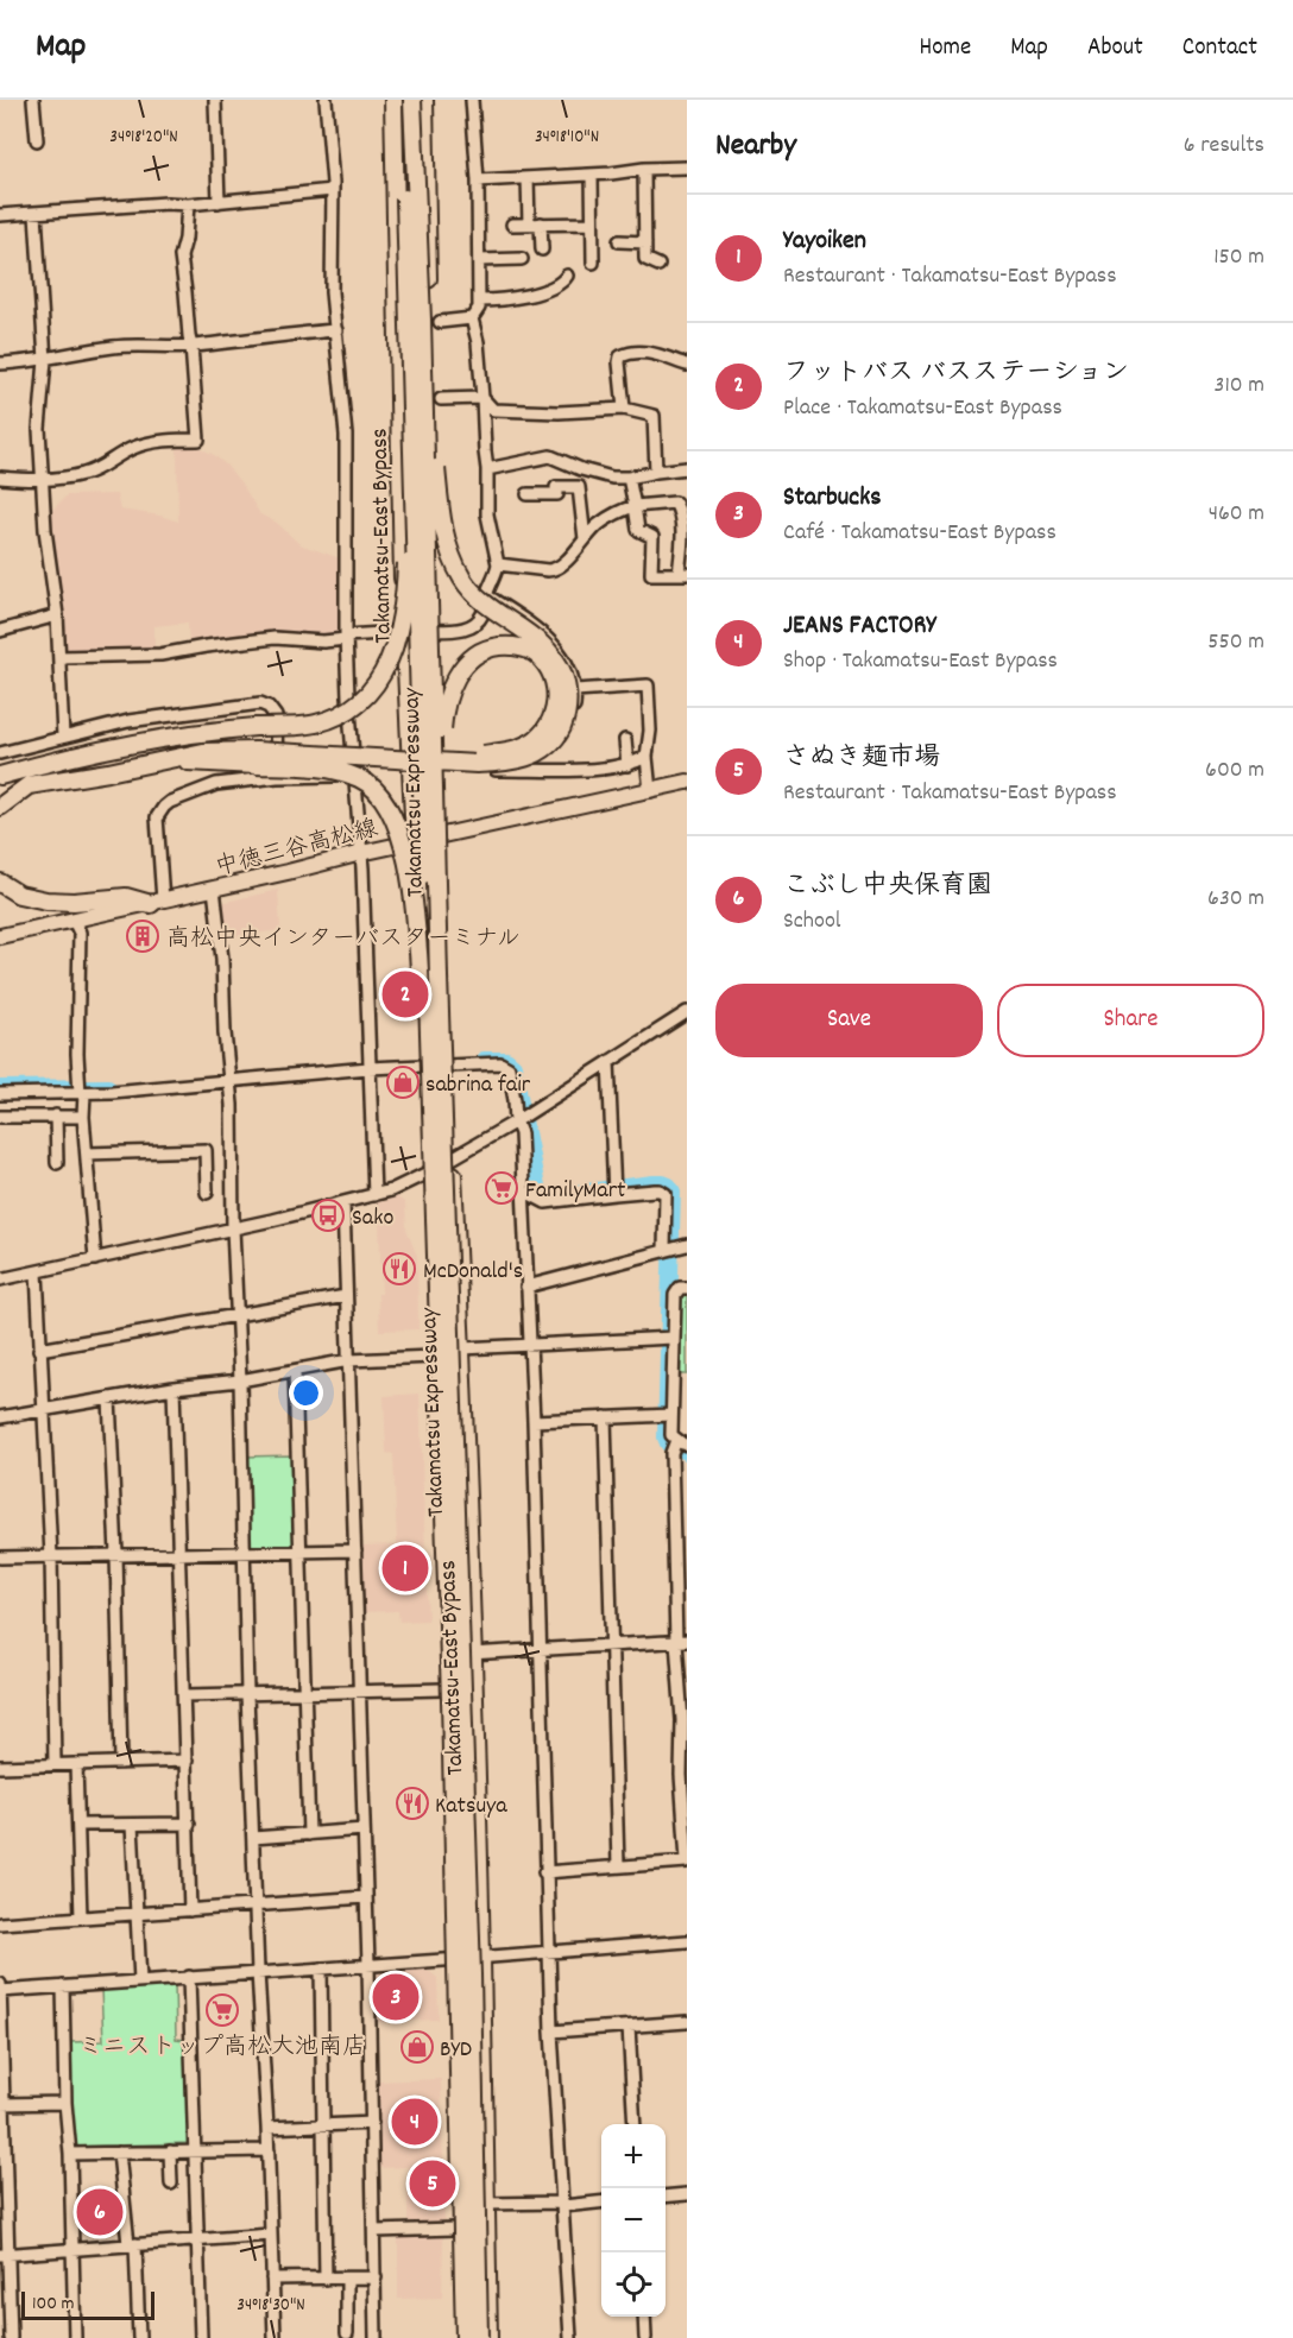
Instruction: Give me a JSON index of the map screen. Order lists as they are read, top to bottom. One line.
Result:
{"streets":{"highway":["Takamatsu-East Bypass","Takamatsu Expressway"],"main road":["中徳三谷高松線"]},"crossings":[["Takamatsu-East Bypass","中徳三谷高松線"]],"places":{"building":["高松中央インターバスターミナル"],"shop":["sabrina fair","BYD"],"supermarket":["FamilyMart","ミニストップ高松大池南店"],"bus stop":["Sako"],"restaurant":["McDonald's","Katsuya"]},"scale_bar":"100 m","page":{"header":"Map","nav":["Home","Map","About","Contact"],"heading":["Nearby","6 results"],"list":[{"mark":"1","name":"Yayoiken","note":"Restaurant · Takamatsu-East Bypass","value":"150 m"},{"mark":"2","name":"フットバス バスステーション","note":"Place · Takamatsu-East Bypass","value":"310 m"},{"mark":"3","name":"Starbucks","note":"Café · Takamatsu-East Bypass","value":"460 m"},{"mark":"4","name":"JEANS FACTORY","note":"Shop · Takamatsu-East Bypass","value":"550 m"},{"mark":"5","name":"さぬき麺市場","note":"Restaurant · Takamatsu-East Bypass","value":"600 m"},{"mark":"6","name":"こぶし中央保育園","note":"School","value":"630 m"}],"buttons":["Save","Share"],"pins":["2","1","3","4","5","6"],"map_buttons":["+","−"],"scale":"100 m"},"coordinates":["34°18'20\"N","34°18'10\"N","34°18'30\"N"]}
